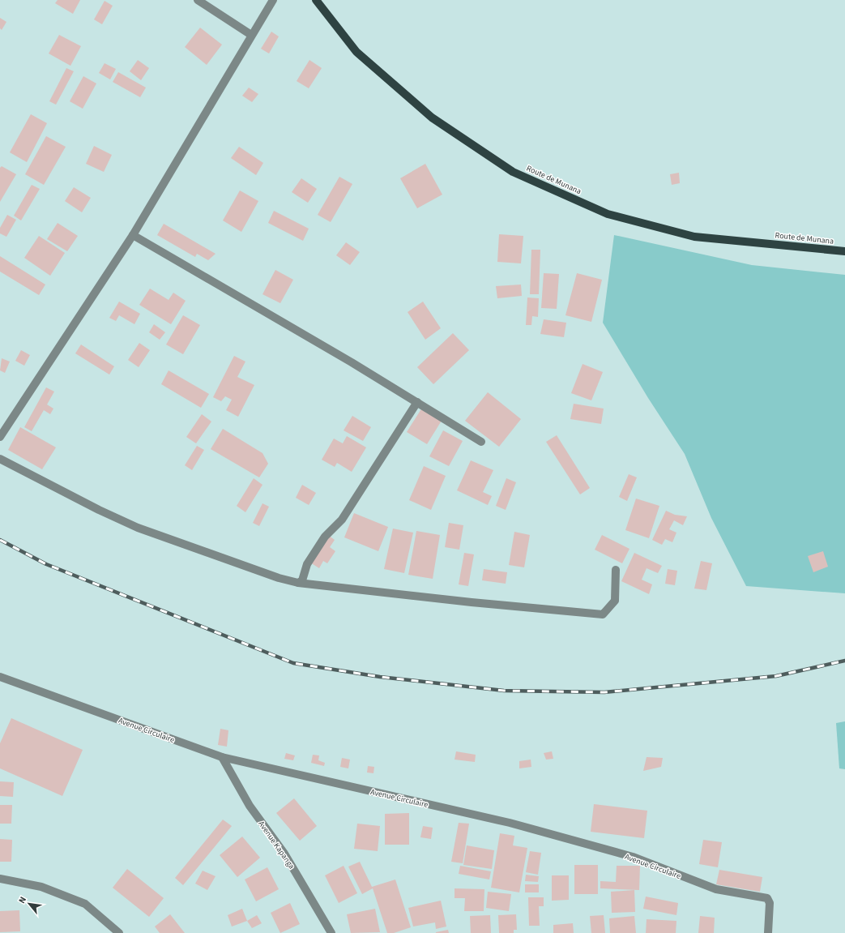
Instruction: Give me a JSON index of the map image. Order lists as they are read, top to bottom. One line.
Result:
{"streets":{"main road":["Route de Munana"],"street":["Avenue Circulaire","Avenue Kapanga"]},"crossings":[["Avenue Circulaire","Avenue Kapanga"]],"north":"top left"}
